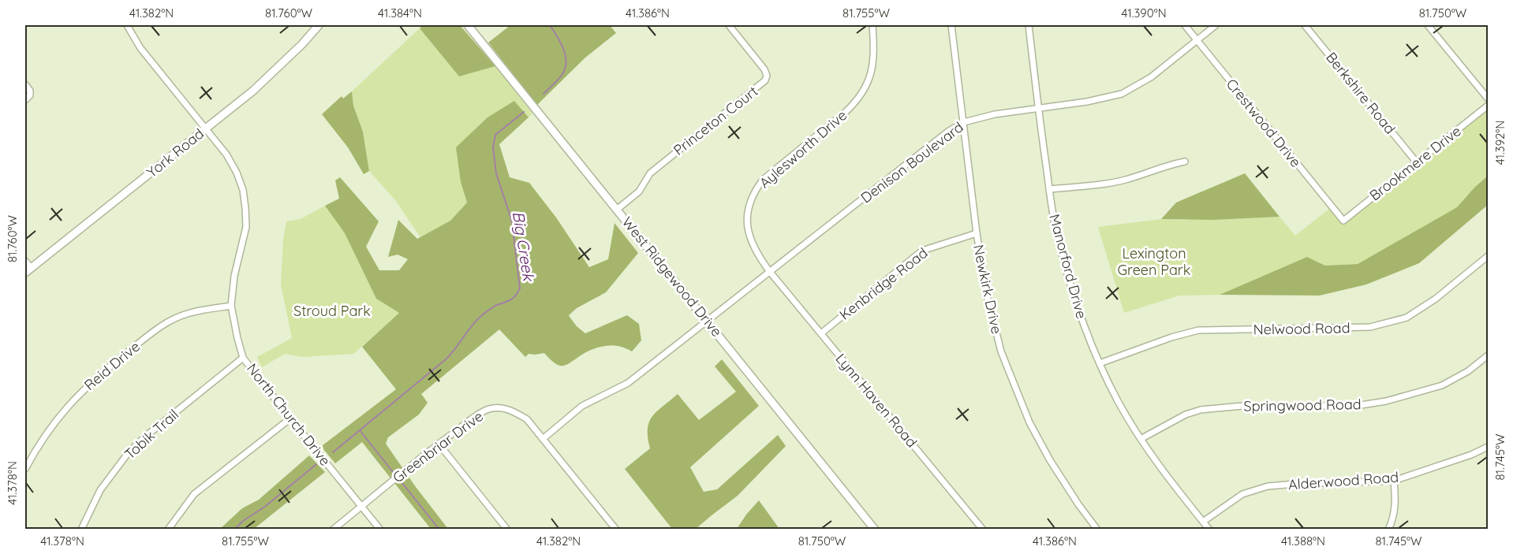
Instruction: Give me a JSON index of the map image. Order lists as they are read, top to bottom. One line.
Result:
{"streets":{"main road":["York Road","West Ridgewood Drive"],"street":["Berkshire Road","Princeton Court","Crestwood Drive","Aylesworth Drive","Denison Boulevard","Brookmere Drive","Manorford Drive","Kenbridge Road","Newkirk Drive","Nelwood Road","Reid Drive","Lynn Haven Road","Springwood Road","North Church Drive","Tobik Trail","Greenbriar Drive","Alderwood Road"]},"crossings":[["Berkshire Road","Brookmere Drive"],["Princeton Court","West Ridgewood Drive"],["Crestwood Drive","Denison Boulevard"],["Crestwood Drive","Brookmere Drive"],["Aylesworth Drive","Denison Boulevard"],["Aylesworth Drive","Lynn Haven Road"],["York Road","North Church Drive"],["Denison Boulevard","Manorford Drive"],["Denison Boulevard","West Ridgewood Drive"],["Denison Boulevard","Newkirk Drive"],["Denison Boulevard","Lynn Haven Road"],["Denison Boulevard","Greenbriar Drive"],["Manorford Drive","Nelwood Road"],["Manorford Drive","Springwood Road"],["Manorford Drive","Alderwood Road"],["Kenbridge Road","Newkirk Drive"],["Kenbridge Road","Lynn Haven Road"],["Reid Drive","North Church Drive"],["North Church Drive","Tobik Trail"],["North Church Drive","Greenbriar Drive"]],"water":["Big Creek"],"parks":["Lexington Green Park","Stroud Park"],"coordinates":["41.382°N","81.760°W","41.384°N","41.386°N","81.755°W","41.390°N","81.750°W","41.392°N","81.745°W","41.378°N","41.388°N"]}
